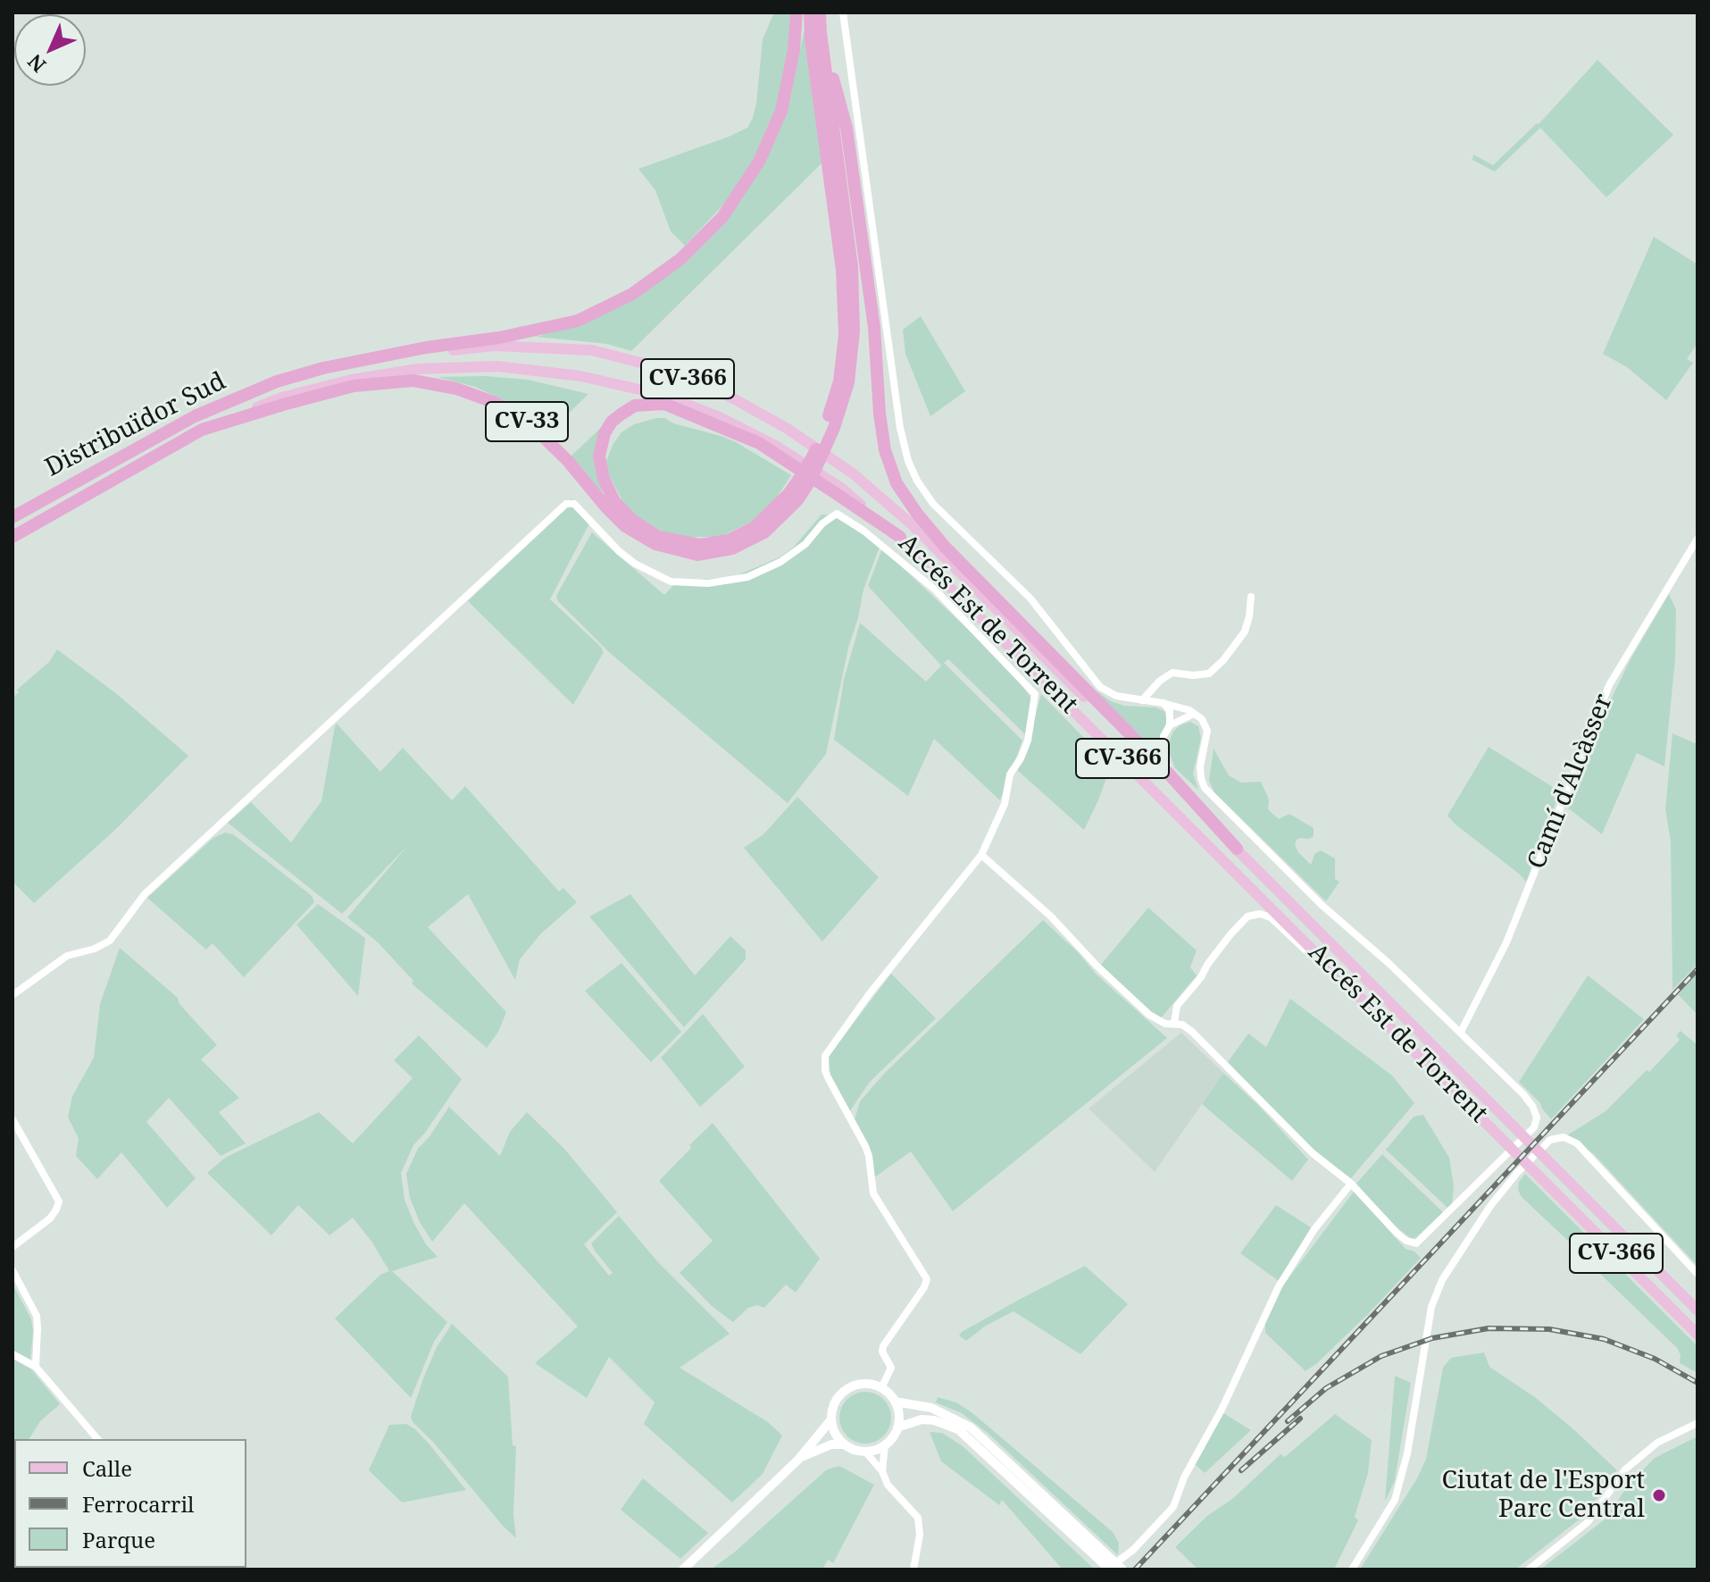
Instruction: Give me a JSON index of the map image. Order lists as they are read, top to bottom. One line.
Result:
{"streets":{"highway":["CV-33","Distribuïdor Sud"],"main road":["CV-366","Accés Est de Torrent"],"street":["Camí d'Alcàsser"]},"crossings":[["CV-33","Distribuïdor Sud"],["CV-33","Accés Est de Torrent"],["Distribuïdor Sud","Accés Est de Torrent"]],"places":["Ciutat de l'Esport Parc Central"],"legend":["Calle","Ferrocarril","Parque"],"north":"bottom left"}
